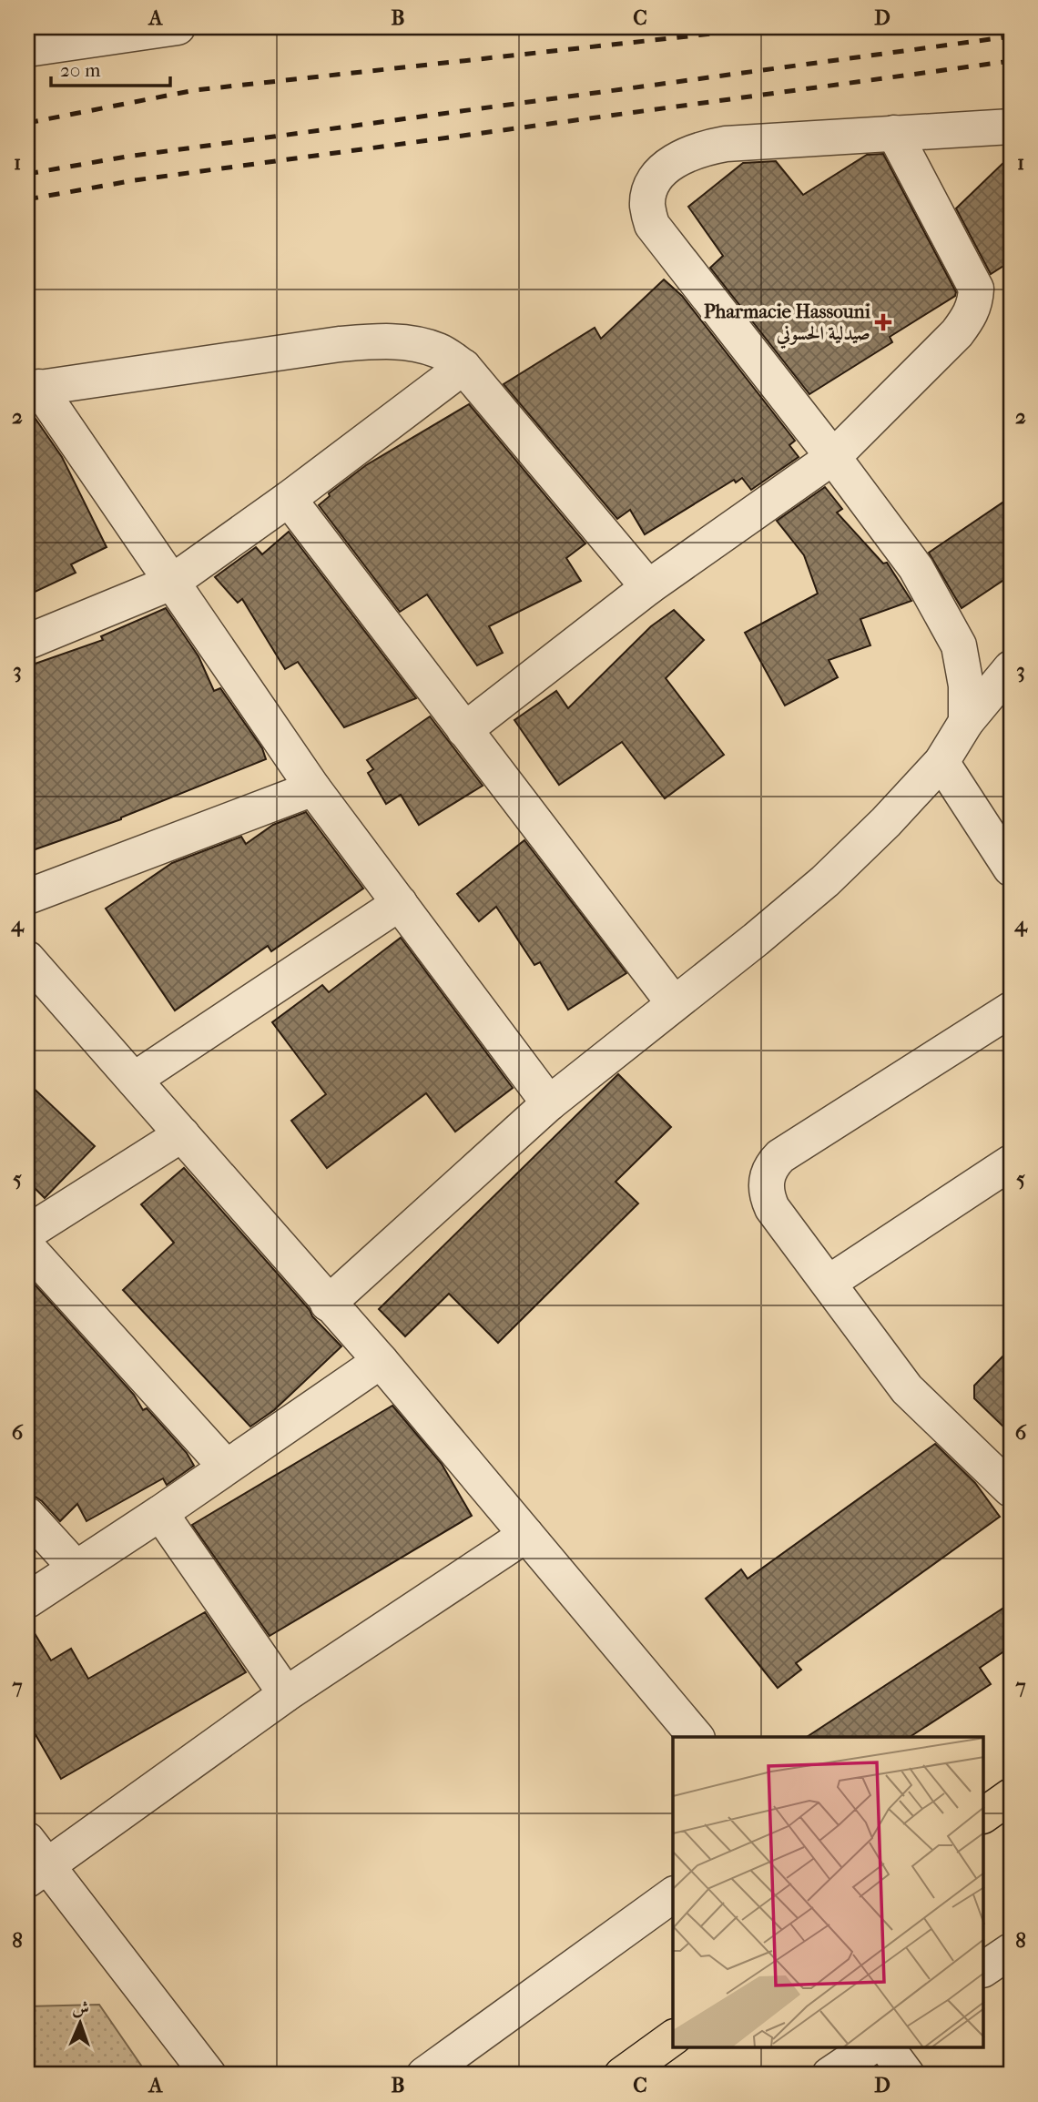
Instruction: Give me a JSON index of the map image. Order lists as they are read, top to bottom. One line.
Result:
{"places":{"health":["Pharmacie Hassouni صيدلية الحسوني"]},"scale_bar":"20 m","north":"top","grid":{"columns":["A","B","C","D"],"rows":["1","2","3","4","5","6","7","8"]}}
